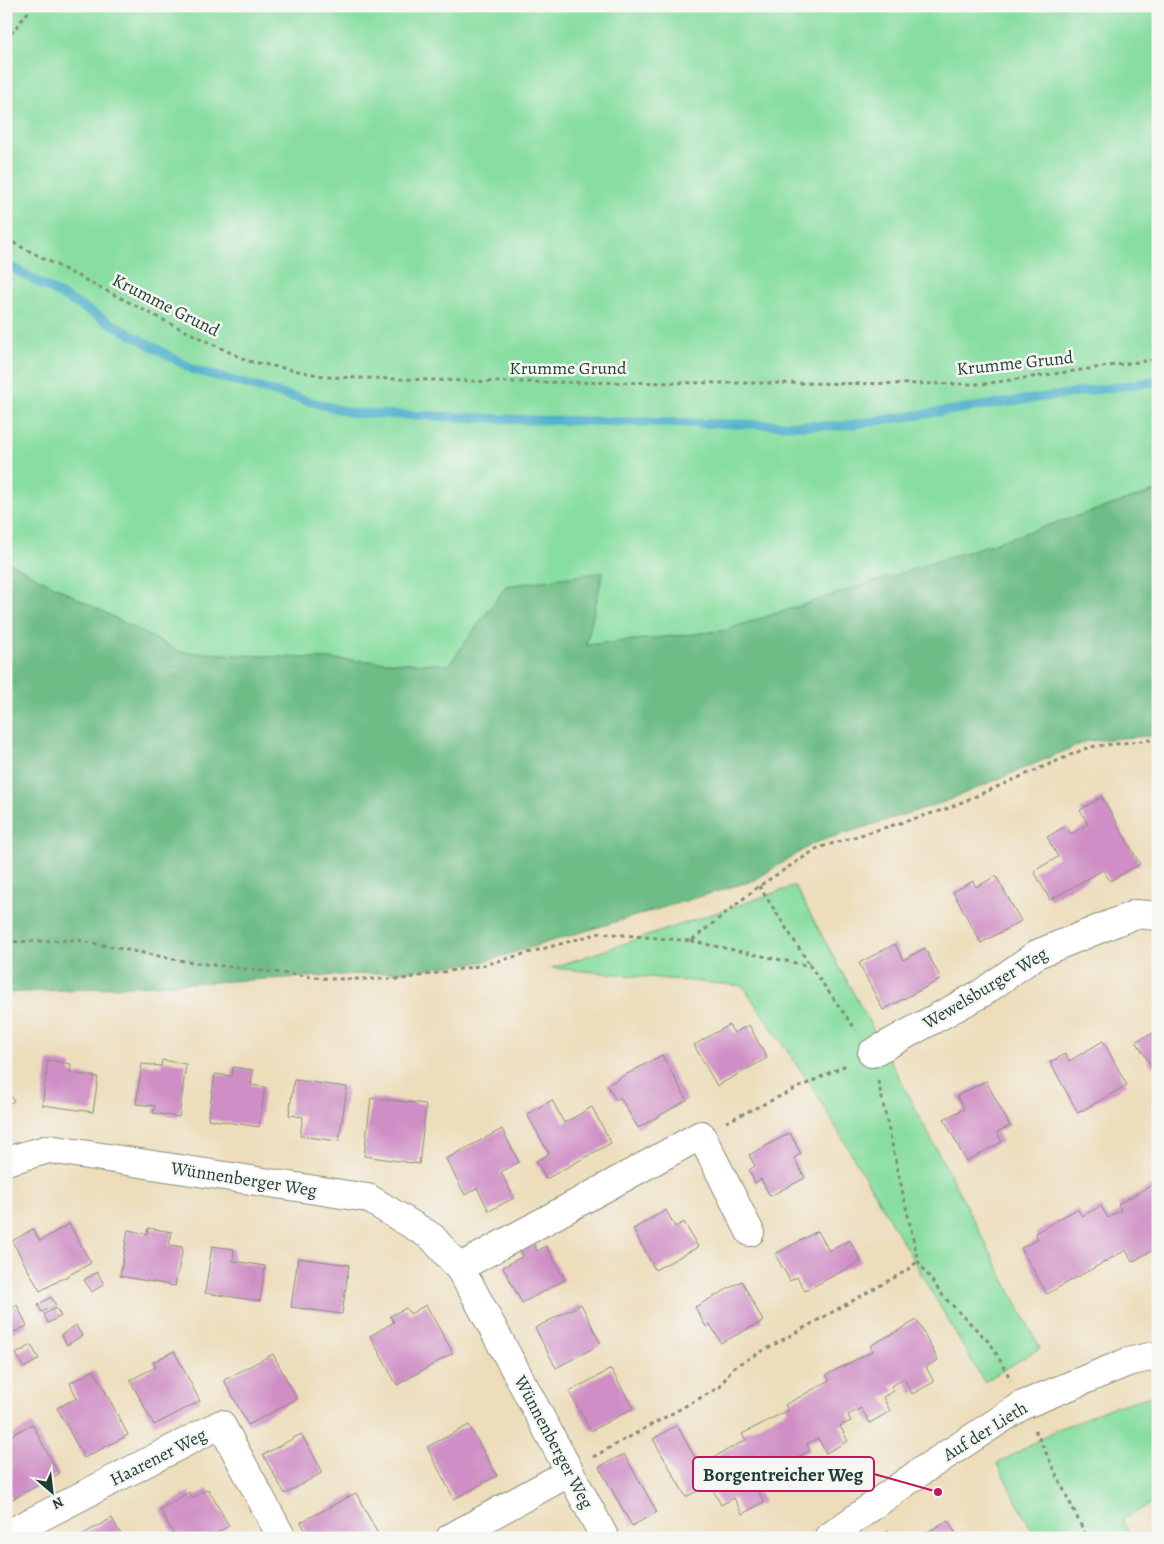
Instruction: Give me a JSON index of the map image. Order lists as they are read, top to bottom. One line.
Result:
{"streets":{"street":["Wewelsburger Weg","Wünnenberger Weg","Auf der Lieth","Haarener Weg"],"path":["Krumme Grund"]},"places":["Borgentreicher Weg"],"north":"bottom right"}
